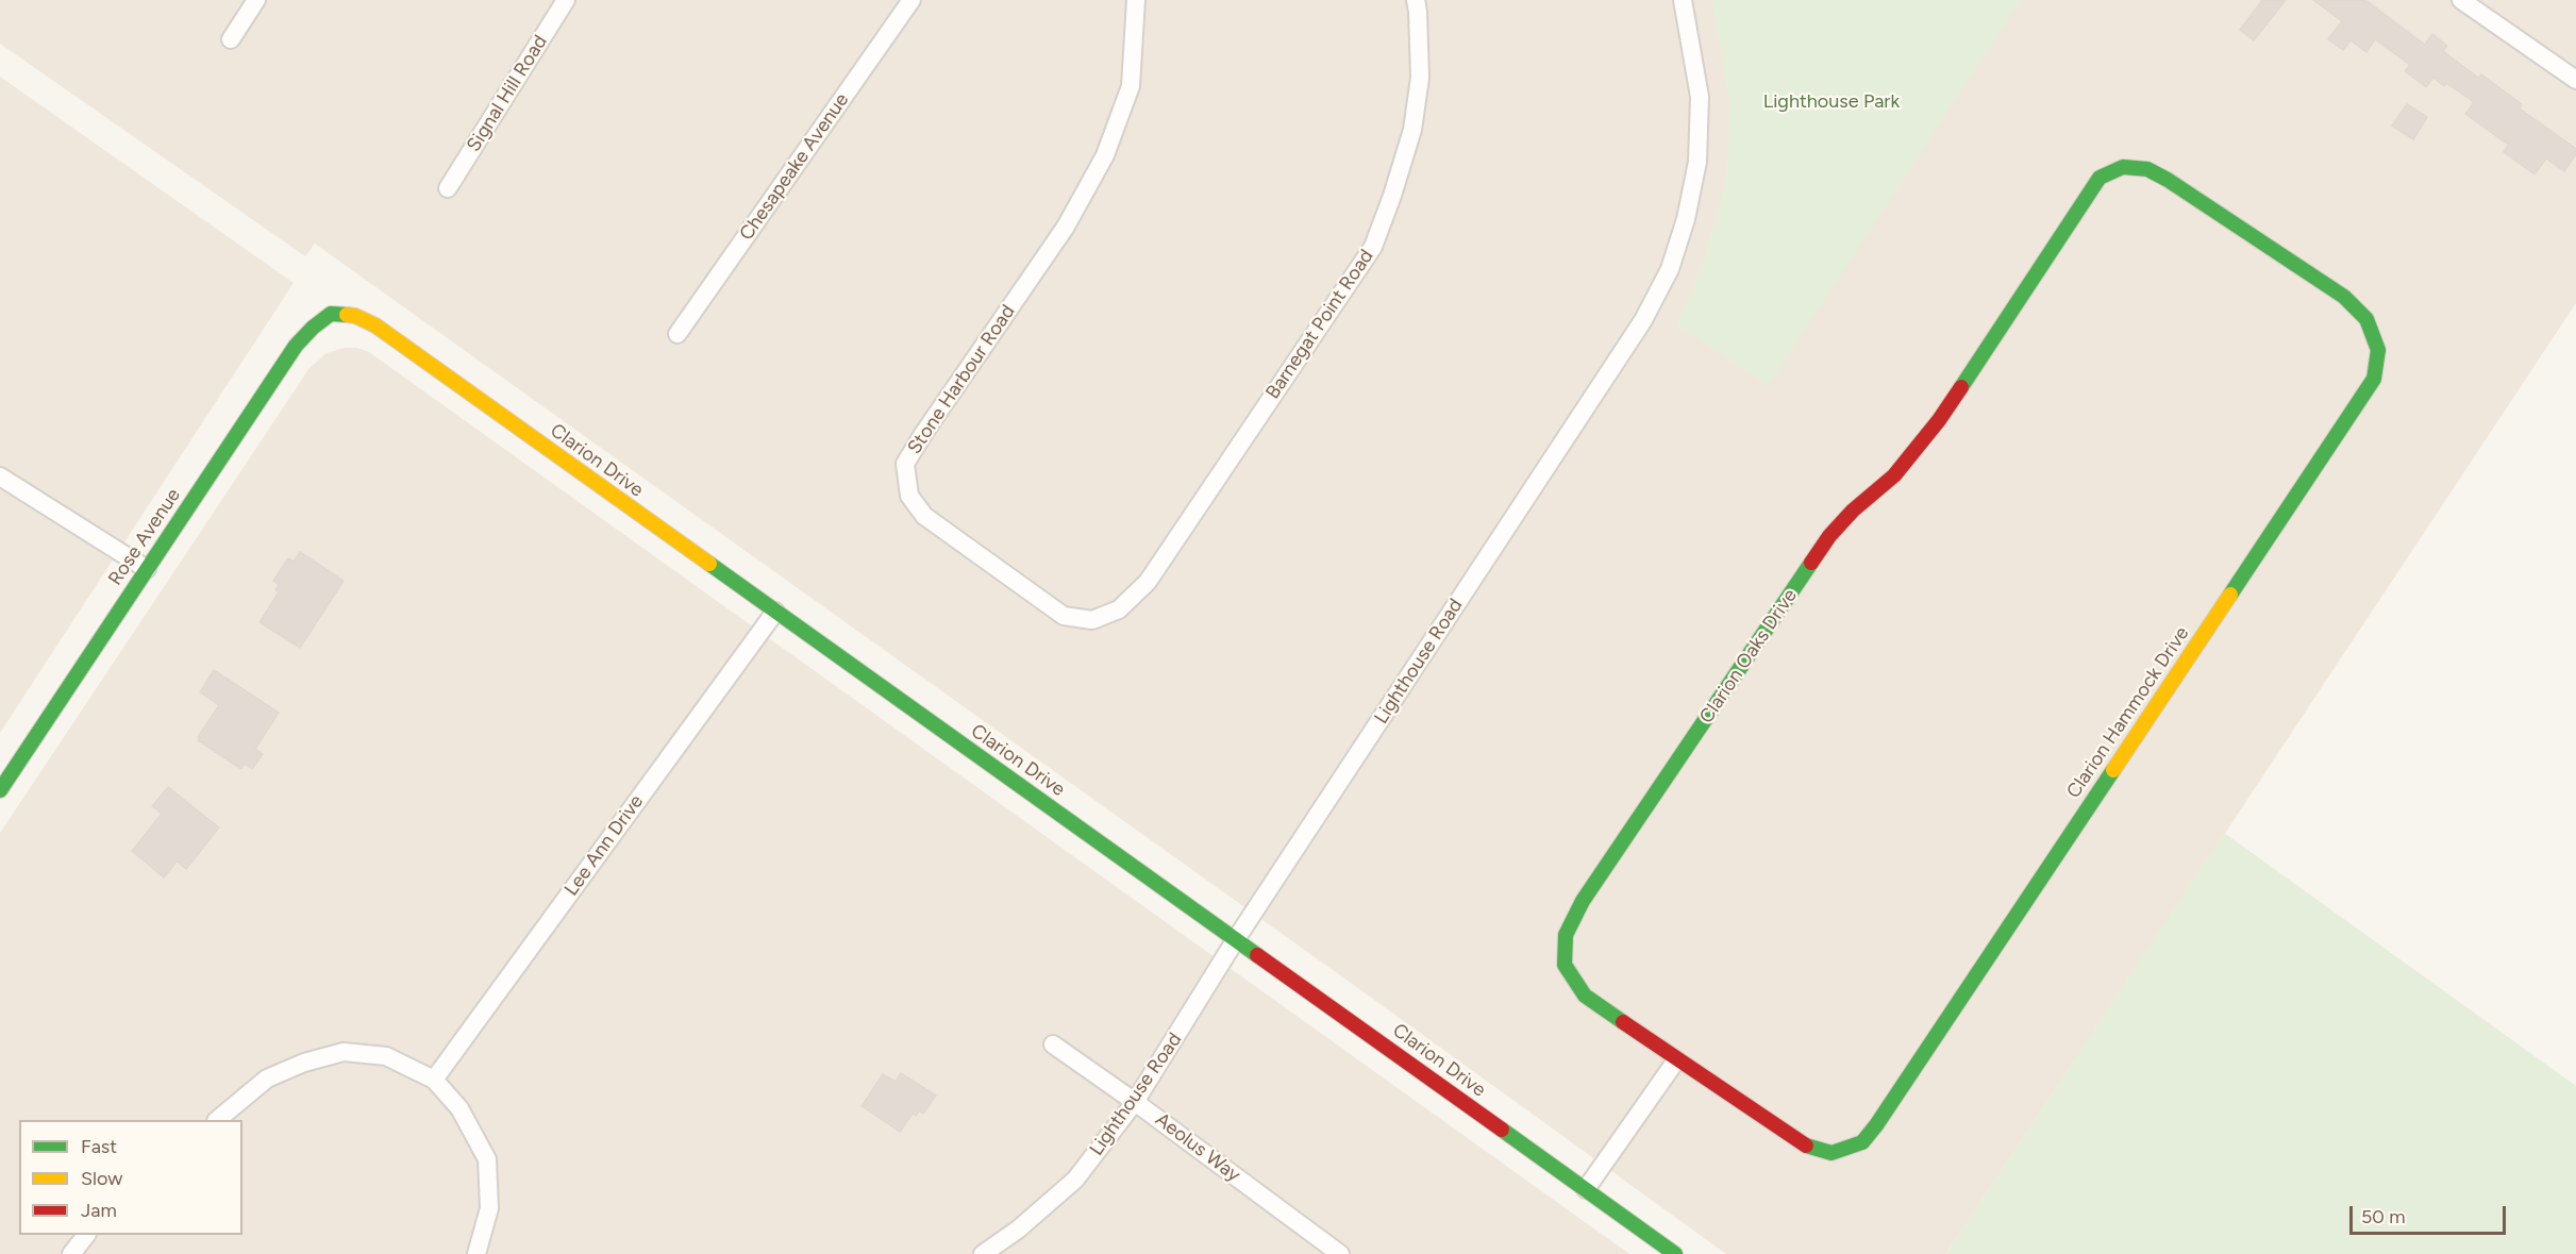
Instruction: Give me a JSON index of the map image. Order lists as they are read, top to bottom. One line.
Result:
{"streets":{"street":["Signal Hill Road","Chesapeake Avenue","Barnegat Point Road","Stone Harbour Road","Clarion Drive","Rose Avenue","Clarion Oaks Drive","Lighthouse Road","Clarion Hammock Drive","Lee Ann Drive","Aeolus Way"]},"crossings":[["Barnegat Point Road","Stone Harbour Road"],["Clarion Drive","Rose Avenue"],["Clarion Drive","Lighthouse Road"],["Clarion Drive","Lee Ann Drive"],["Clarion Oaks Drive","Clarion Hammock Drive"],["Lighthouse Road","Aeolus Way"]],"parks":["Lighthouse Park"],"legend":["Fast","Slow","Jam"],"scale_bar":"50 m"}
